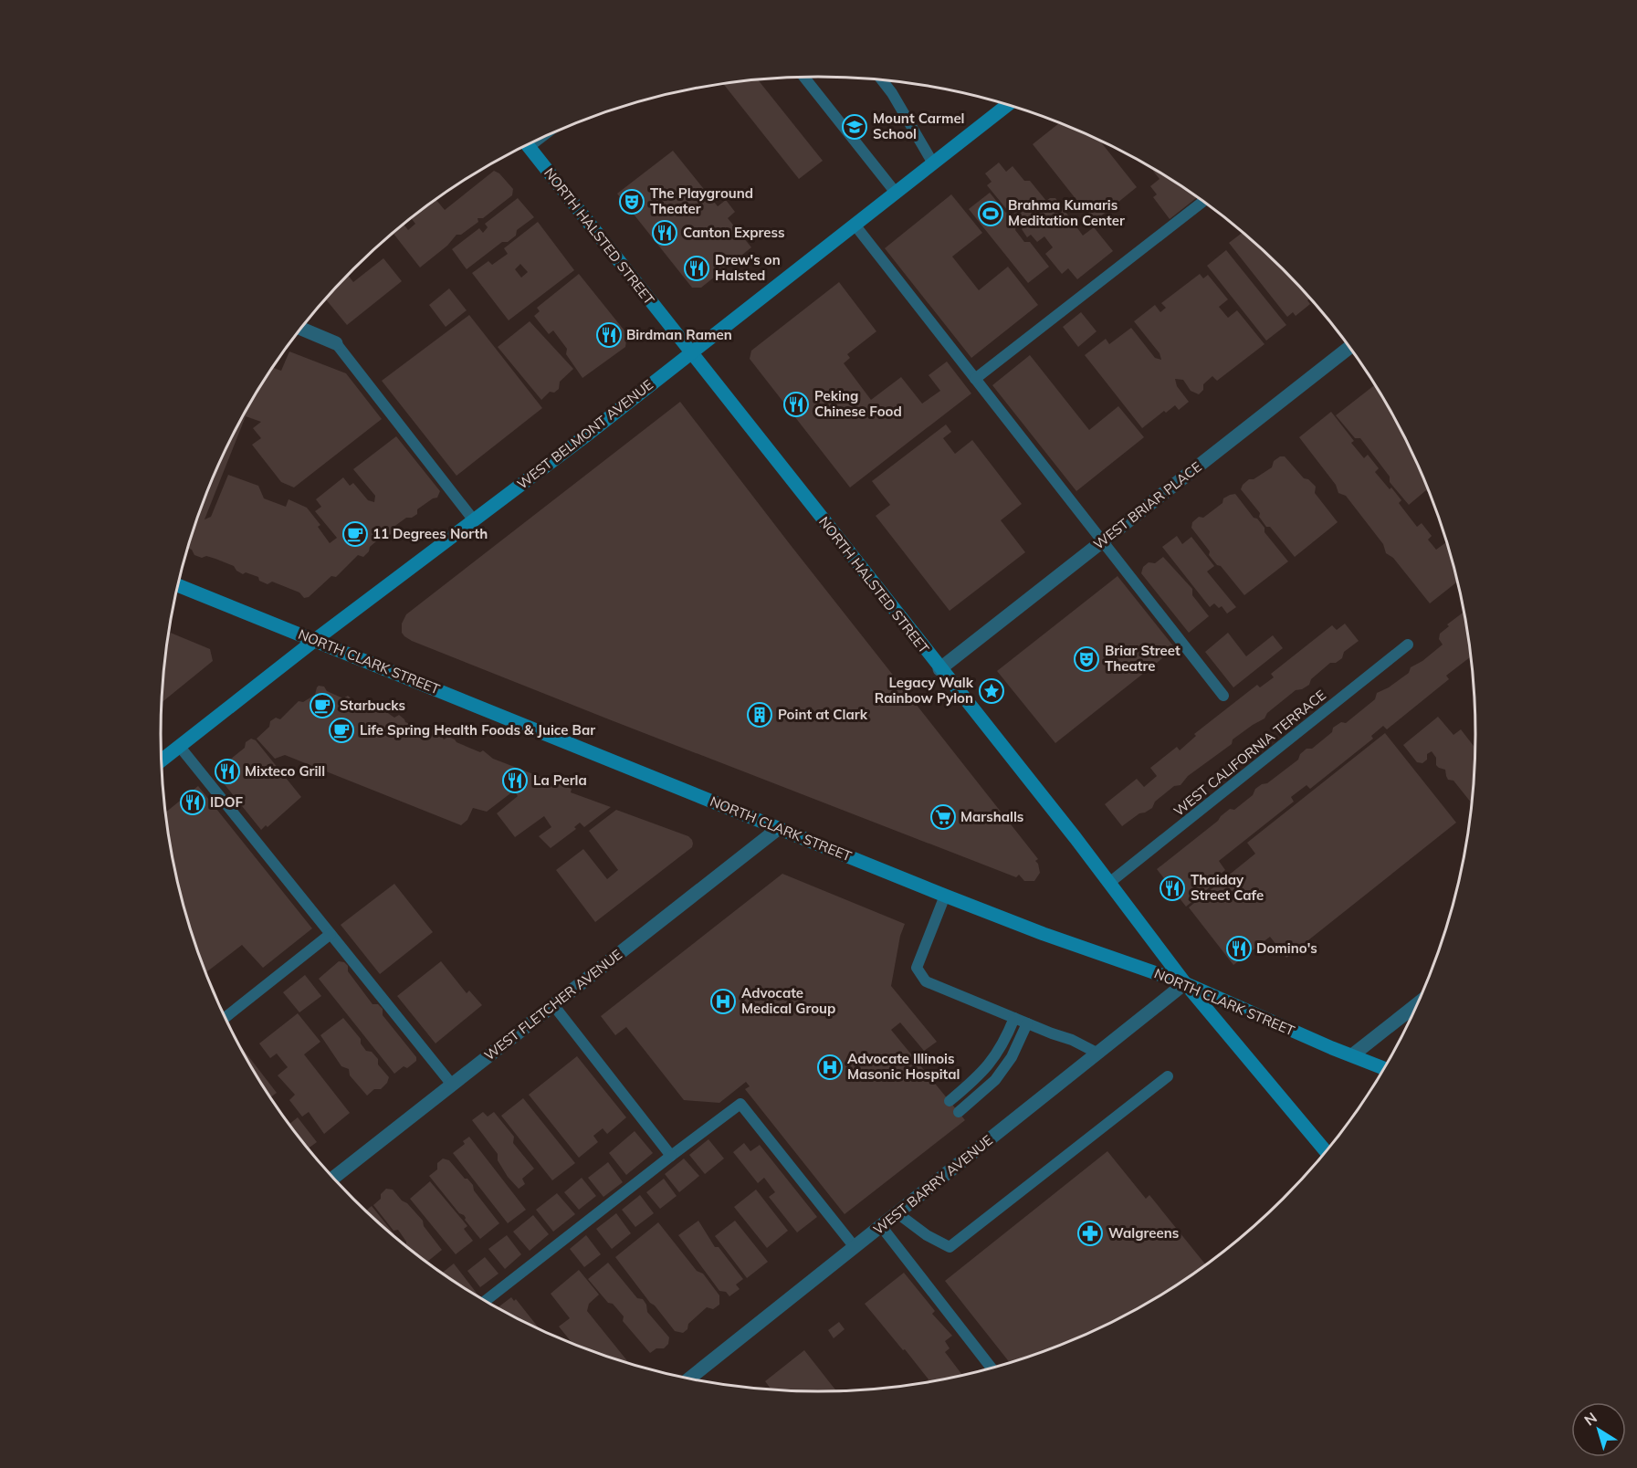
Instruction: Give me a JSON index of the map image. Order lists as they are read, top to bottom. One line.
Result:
{"streets":{"main road":["NORTH HALSTED STREET","WEST BELMONT AVENUE","NORTH CLARK STREET"],"street":["WEST BRIAR PLACE","WEST FLETCHER AVENUE","WEST BARRY AVENUE"],"lane":["WEST CALIFORNIA TERRACE"]},"crossings":[["NORTH HALSTED STREET","WEST BELMONT AVENUE"],["NORTH HALSTED STREET","WEST BRIAR PLACE"],["NORTH HALSTED STREET","NORTH CLARK STREET"],["NORTH HALSTED STREET","WEST CALIFORNIA TERRACE"],["NORTH HALSTED STREET","WEST BARRY AVENUE"],["WEST BELMONT AVENUE","NORTH CLARK STREET"],["NORTH CLARK STREET","WEST FLETCHER AVENUE"],["NORTH CLARK STREET","WEST BARRY AVENUE"]],"places":{"school or university":["Mount Carmel School"],"theatre":["The Playground Theater","Briar Street Theatre"],"sports":["Brahma Kumaris Meditation Center"],"restaurant":["Canton Express","Drew's on Halsted","Birdman Ramen","Peking Chinese Food","Mixteco Grill","La Perla","IDOF","Thaiday Street Cafe","Domino's"],"cafe":["11 Degrees North","Starbucks","Life Spring Health Foods & Juice Bar"],"place":["Legacy Walk Rainbow Pylon"],"building":["Point at Clark"],"supermarket":["Marshalls"],"hospital":["Advocate Medical Group","Advocate Illinois Masonic Hospital"],"pharmacy":["Walgreens"]},"north":"top left"}
